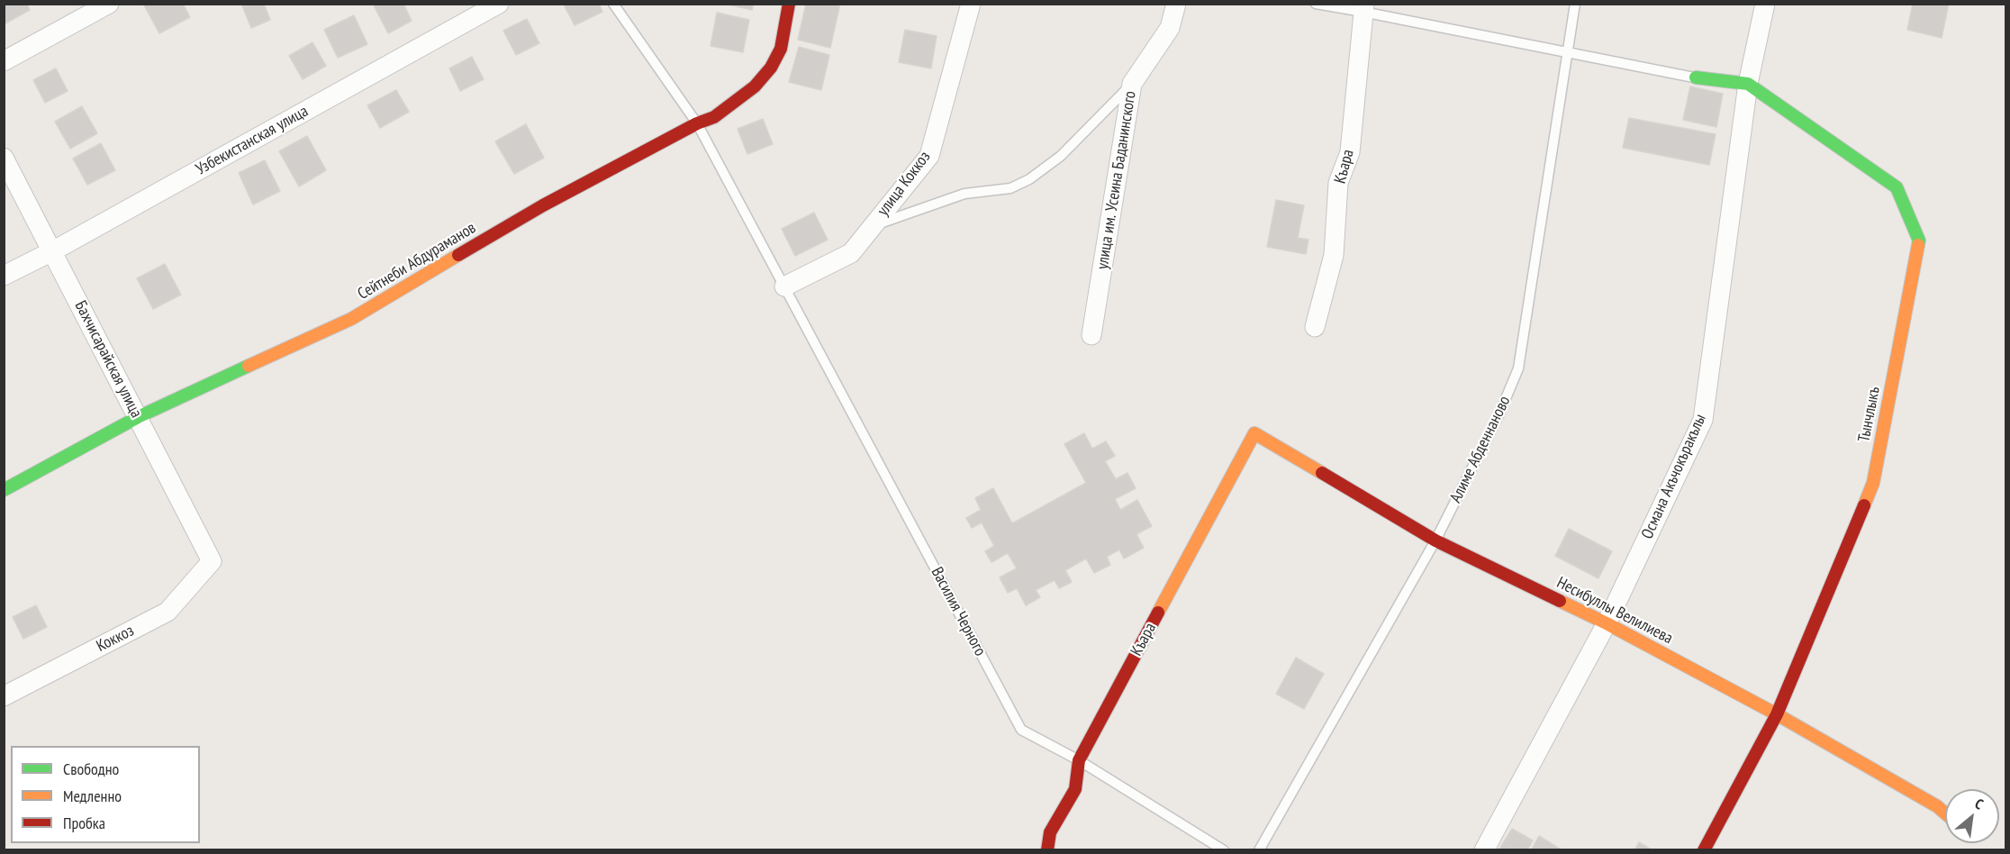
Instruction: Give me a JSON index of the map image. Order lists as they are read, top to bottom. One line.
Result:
{"streets":{"street":["Узбекистанская улица","Къара","улица им. Усеина Баданинского","улица Коккоз","Сейтнеби Абдураманов","Бахчисарайская улица","Тынчлыкъ","Османа Акъчокъракълы","Несибуллы Велилиева","Коккоз"],"lane":["Алиме Абденнаново","Василия Черного"]},"crossings":[["Узбекистанская улица","Бахчисарайская улица"],["Къара","Несибуллы Велилиева"],["Къара","Василия Черного"],["улица Коккоз","Василия Черного"],["Сейтнеби Абдураманов","Бахчисарайская улица"],["Сейтнеби Абдураманов","Василия Черного"],["Бахчисарайская улица","Коккоз"],["Тынчлыкъ","Османа Акъчокъракълы"],["Тынчлыкъ","Несибуллы Велилиева"],["Алиме Абденнаново","Несибуллы Велилиева"],["Османа Акъчокъракълы","Несибуллы Велилиева"]],"legend":["Свободно","Медленно","Пробка"],"north":"top right"}
